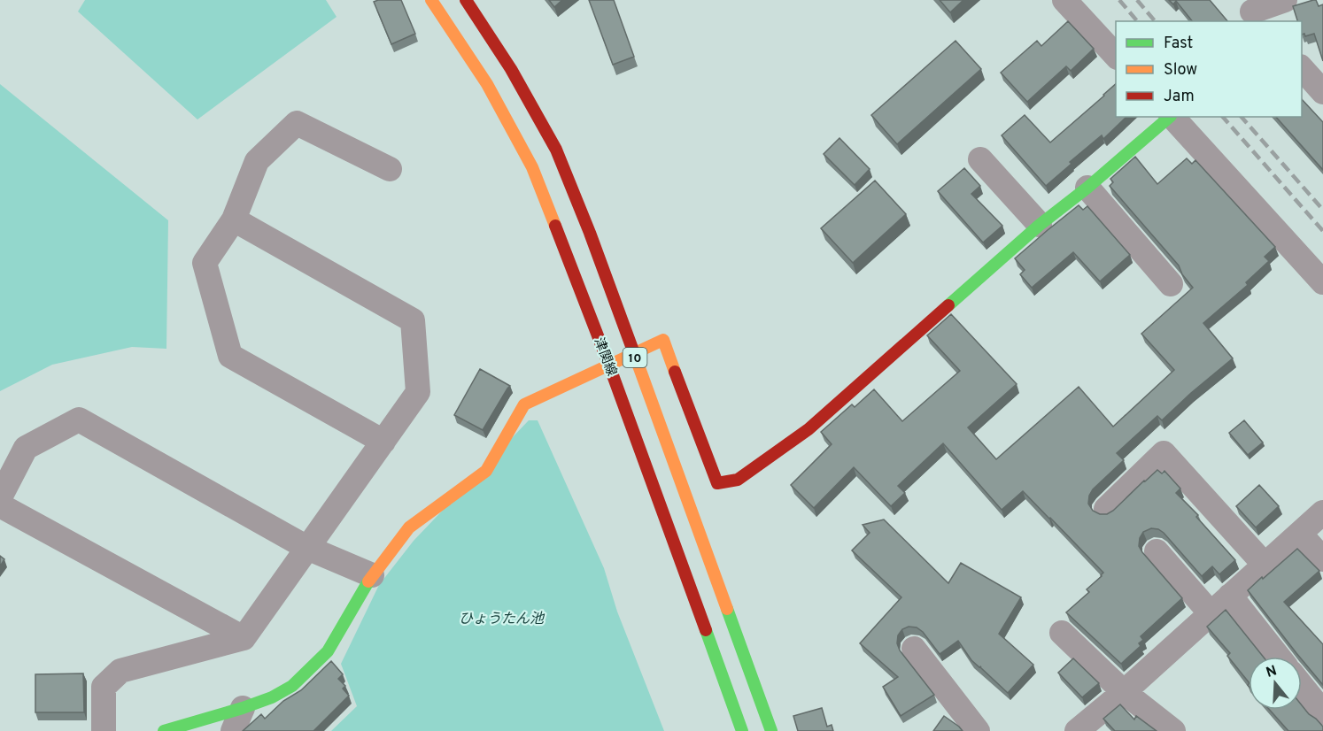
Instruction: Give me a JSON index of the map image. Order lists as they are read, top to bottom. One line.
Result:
{"streets":{"main road":["津関線","10"]},"water":["ひょうたん池"],"legend":["Fast","Slow","Jam"],"north":"top"}
